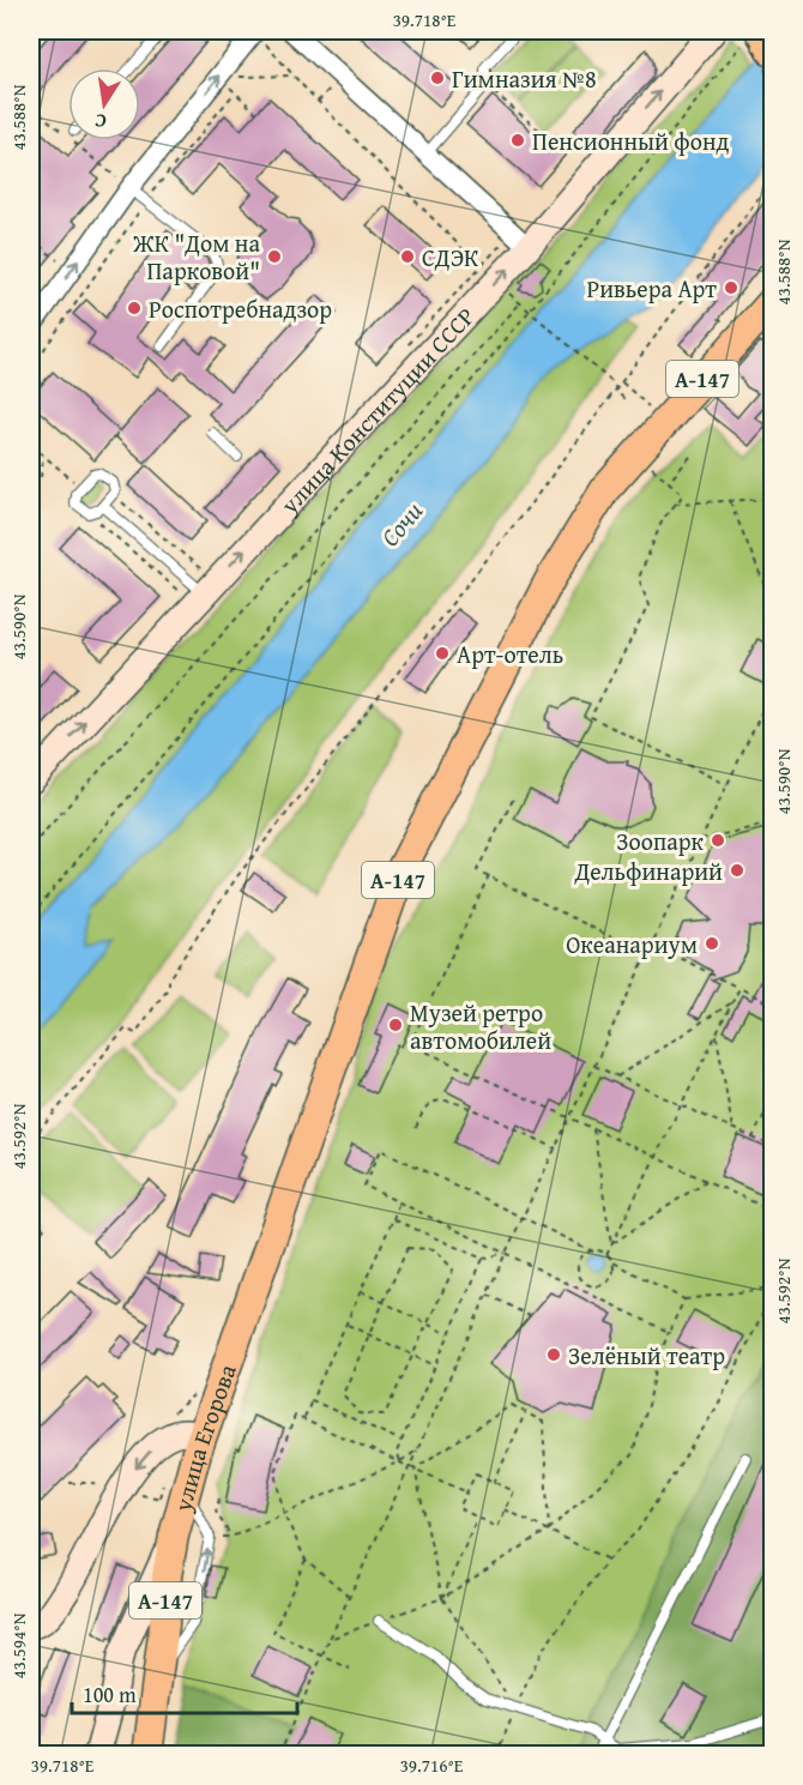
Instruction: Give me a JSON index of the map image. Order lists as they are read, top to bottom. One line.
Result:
{"streets":{"main road":["А-147","улица Конституции СССР","улица Егорова"]},"crossings":[["А-147","улица Егорова"]],"one_way":["улица Конституции СССР"],"water":["Сочи"],"places":["Гимназия №8","Пенсионный фонд","ЖК \"Дом на Парковой\"","СДЭК","Ривьера Арт","Роспотребнадзор","Арт-отель","Зоопарк","Дельфинарий","Океанариум","Музей ретро автомобилей","Зелёный театр"],"scale_bar":"100 m","north":"bottom","coordinates":["39.718°E","43.588°N","43.590°N","43.592°N","43.594°N","39.716°E"]}
